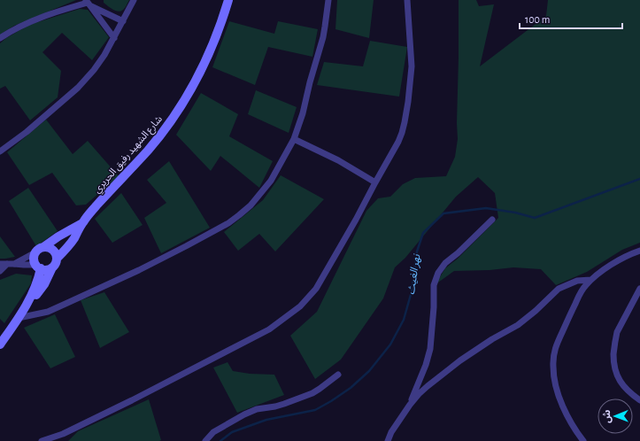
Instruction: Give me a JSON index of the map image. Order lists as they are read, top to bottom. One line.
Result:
{"streets":{"street":["شارع الشهيد رفيق الحريري"]},"water":["نهر الغيث"],"scale_bar":"100 m","north":"left"}
